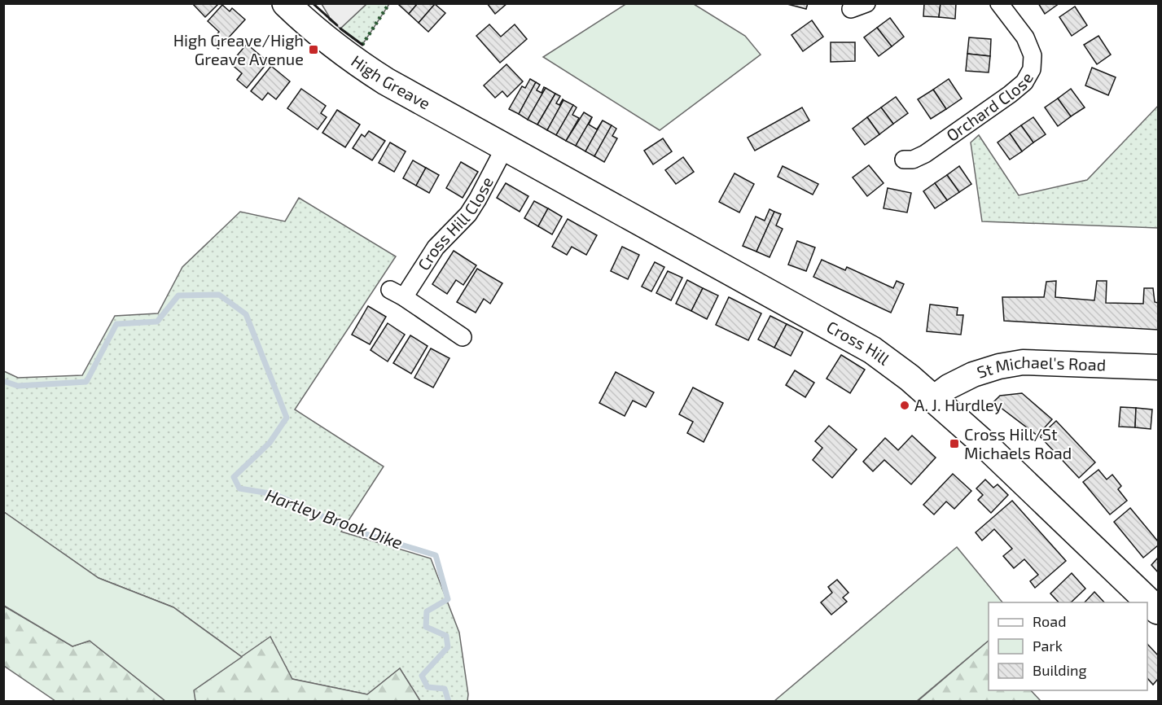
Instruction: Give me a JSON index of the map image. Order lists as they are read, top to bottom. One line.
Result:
{"streets":{"main road":["High Greave","Cross Hill"],"street":["Orchard Close","Cross Hill Close","St Michael's Road"]},"crossings":[["High Greave","Cross Hill Close"],["High Greave","Cross Hill"],["Cross Hill Close","Cross Hill"],["Cross Hill","St Michael's Road"]],"water":["Hartley Brook Dike"],"places":{"transit":["High Greave/High Greave Avenue","Cross Hill/St Michaels Road"],"other":["A. J. Hurdley"]},"legend":["Road","Park","Building"]}
